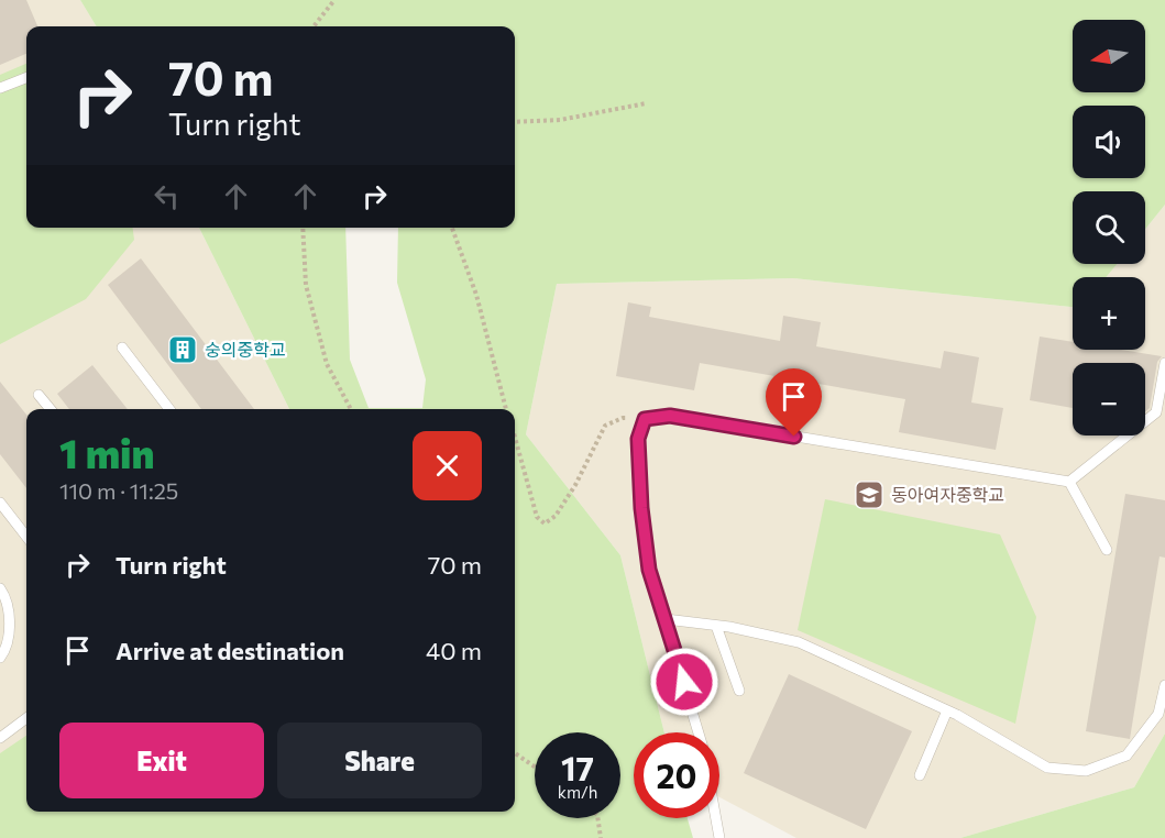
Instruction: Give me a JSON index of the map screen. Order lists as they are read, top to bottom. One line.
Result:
{"places":{"building":["숭의중학교"],"school or university":["동아여자중학교"]},"north":"left","page":{"map_buttons":["+","−"],"turn":["70 m","Turn right"],"heading":["1 min","110 m · 11:25"],"list":[{"name":"Turn right","value":"70 m"},{"name":"Arrive at destination","value":"40 m"}],"buttons":["Exit","Share"],"speed":"17 km/h","limit":"20"}}
